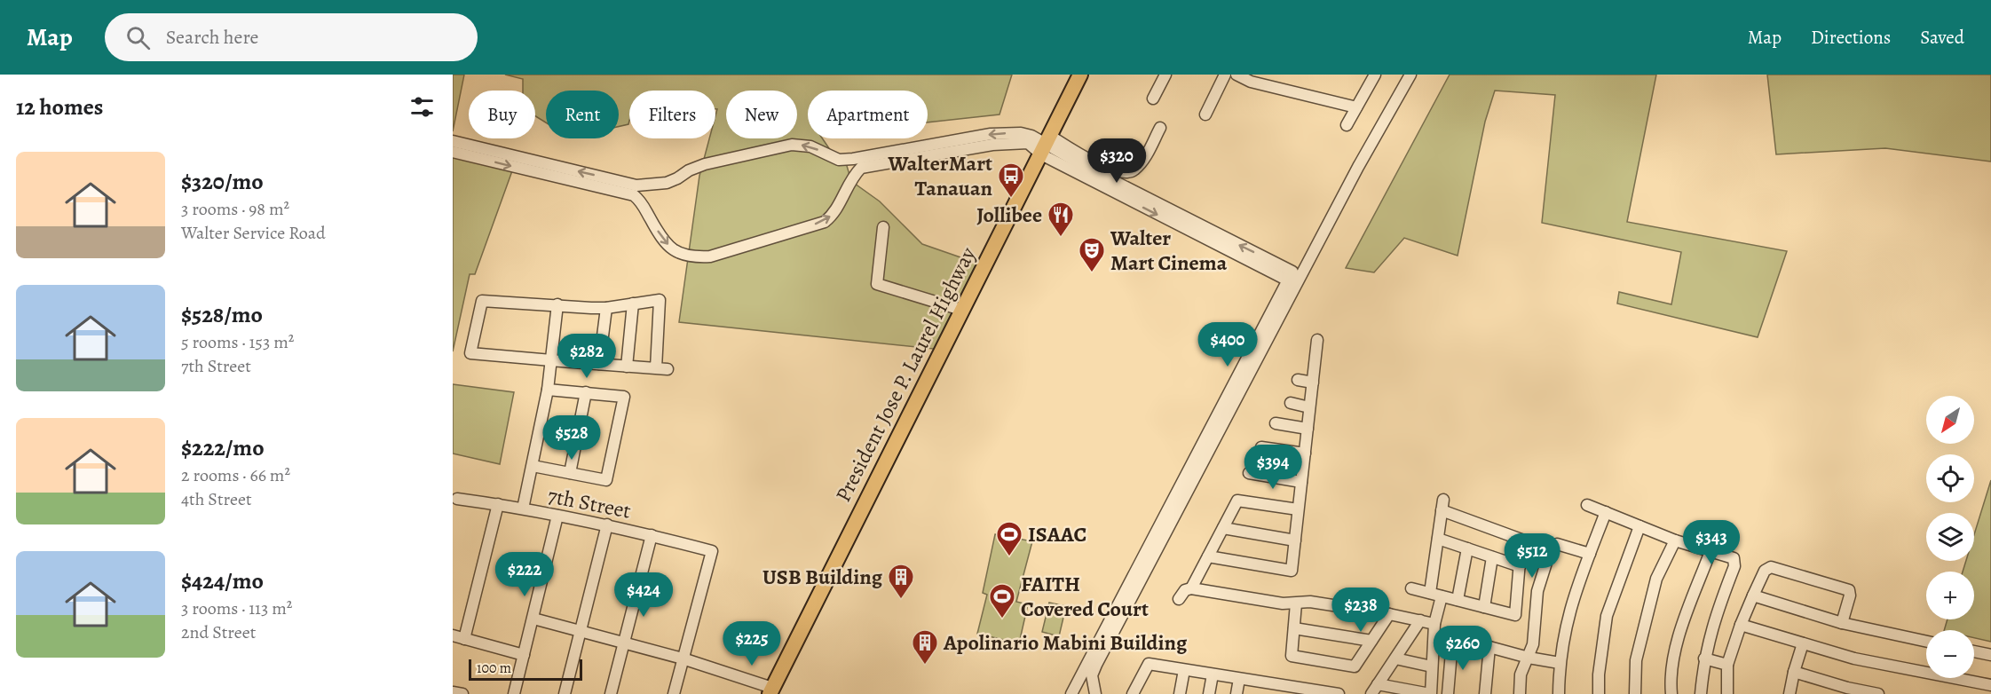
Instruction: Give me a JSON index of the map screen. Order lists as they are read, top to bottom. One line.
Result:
{"streets":{"highway":["President Jose P. Laurel Highway"],"street":["7th Street"]},"places":{"bus stop":["WalterMart Tanauan"],"restaurant":["Jollibee"],"theatre":["Walter Mart Cinema"],"sports":["ISAAC","FAITH Covered Court"],"building":["USB Building","Apolinario Mabini Building"]},"scale_bar":"100 m","north":"bottom left","page":{"header":"Map","search":"Search here","nav":["Map","Directions","Saved"],"heading":"12 homes","chip":["Buy","Rent","Filters","New","Apartment"],"list":[{"name":"$320/mo","note":"3 rooms · 98 m² · Walter Service Road"},{"name":"$528/mo","note":"5 rooms · 153 m² · 7th Street"},{"name":"$222/mo","note":"2 rooms · 66 m² · 4th Street"},{"name":"$424/mo","note":"3 rooms · 113 m² · 2nd Street"}],"price":["$320","$400","$282","$528","$394","$343","$512","$222","$424","$238","$225","$260"],"map_buttons":["+","−"],"scale":"100 m"}}
